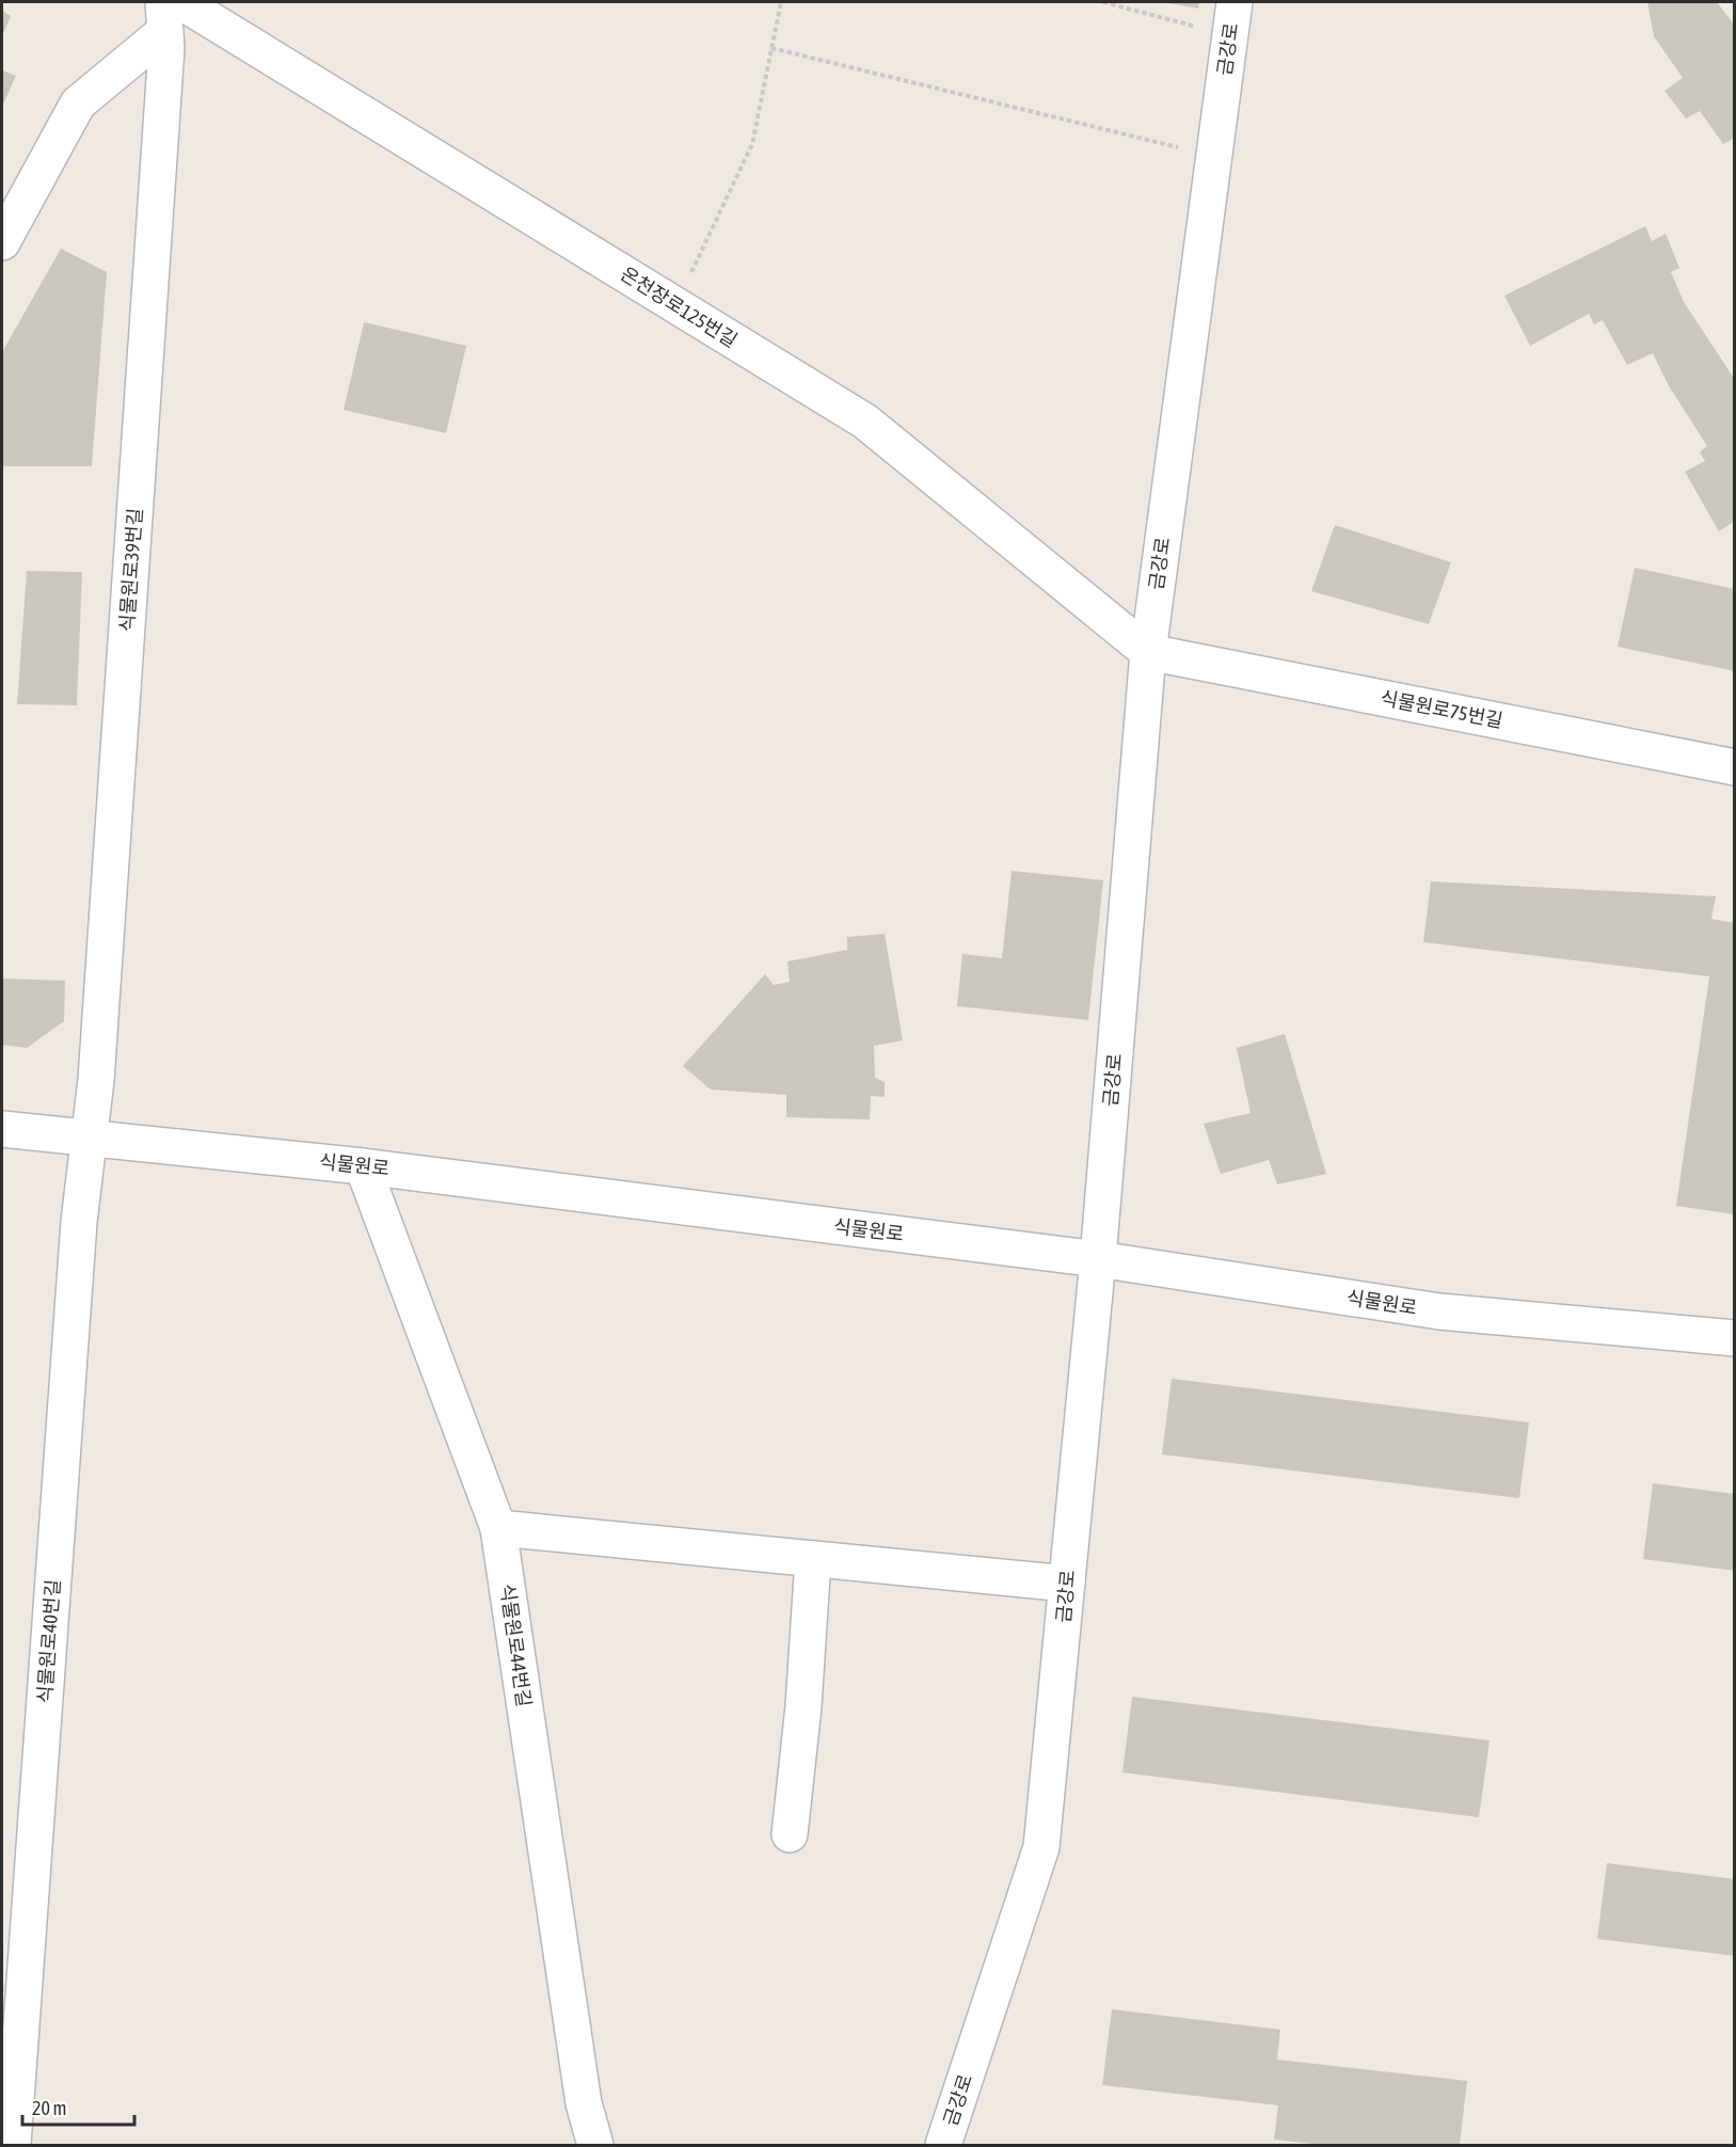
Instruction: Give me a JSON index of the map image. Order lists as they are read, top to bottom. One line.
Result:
{"streets":{"street":["금강로","온천장로125번길","식물원로39번길","식물원로75번길","식물원로","식물원로40번길","식물원로44번길"]},"crossings":[["금강로","온천장로125번길"],["금강로","식물원로75번길"],["금강로","식물원로"],["온천장로125번길","식물원로39번길"],["온천장로125번길","식물원로75번길"],["식물원로39번길","식물원로"],["식물원로39번길","식물원로40번길"],["식물원로","식물원로40번길"],["식물원로","식물원로44번길"]],"scale_bar":"20 m"}
